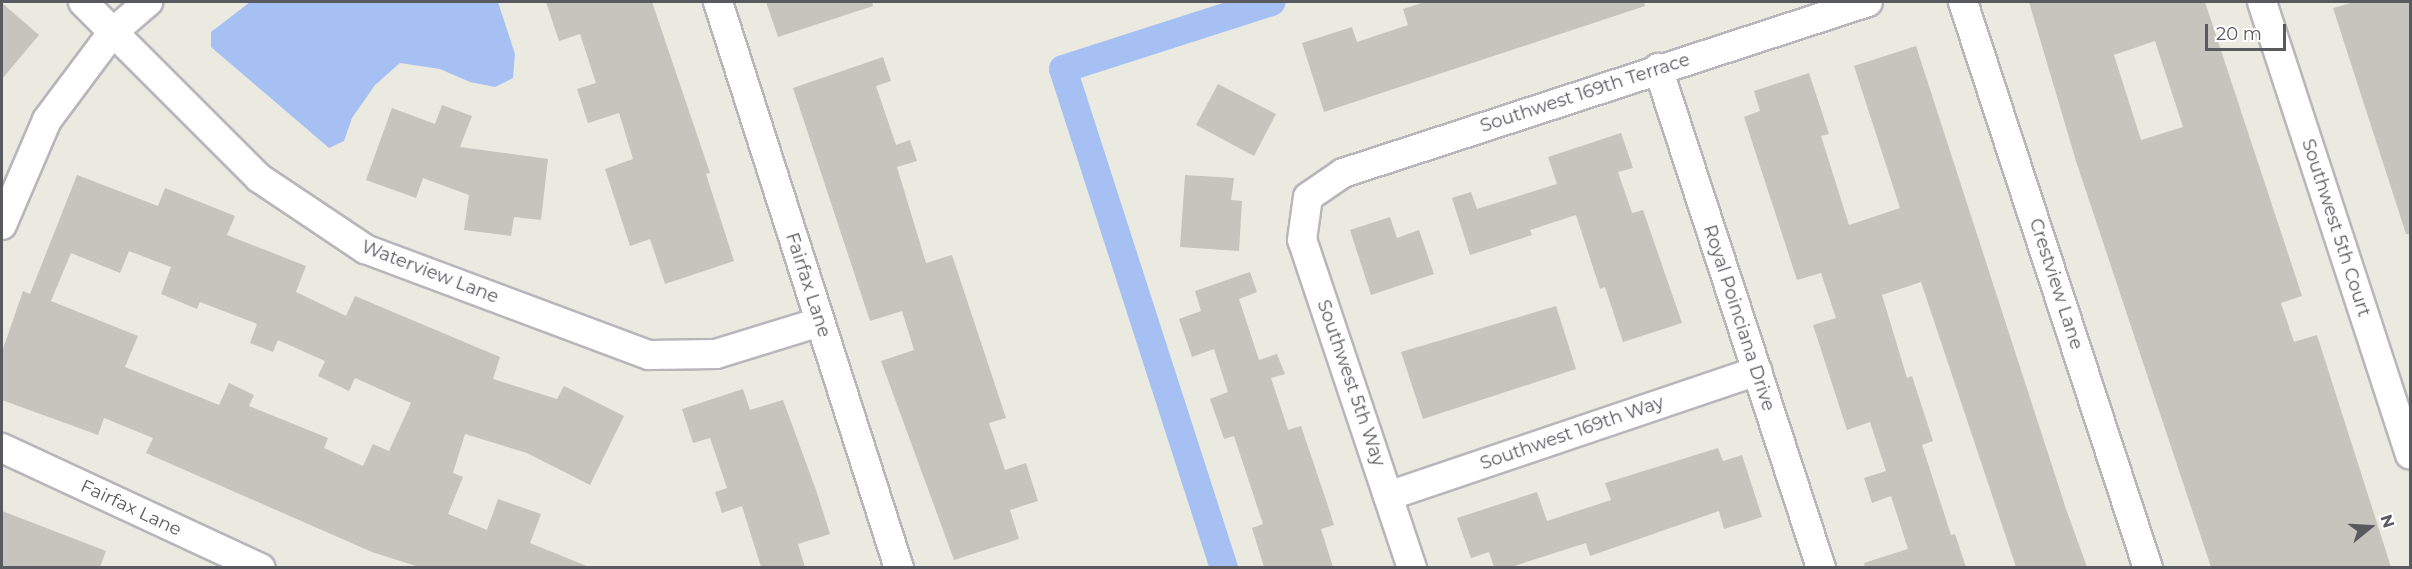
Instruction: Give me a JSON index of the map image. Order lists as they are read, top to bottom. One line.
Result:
{"streets":{"street":["Southwest 169th Terrace","Southwest 5th Court","Waterview Lane","Crestview Lane","Fairfax Lane","Royal Poinciana Drive","Southwest 5th Way","Southwest 169th Way"]},"crossings":[["Southwest 169th Terrace","Royal Poinciana Drive"],["Southwest 169th Terrace","Southwest 5th Way"],["Waterview Lane","Fairfax Lane"],["Royal Poinciana Drive","Southwest 169th Way"],["Southwest 5th Way","Southwest 169th Way"]],"scale_bar":"20 m","north":"right"}
